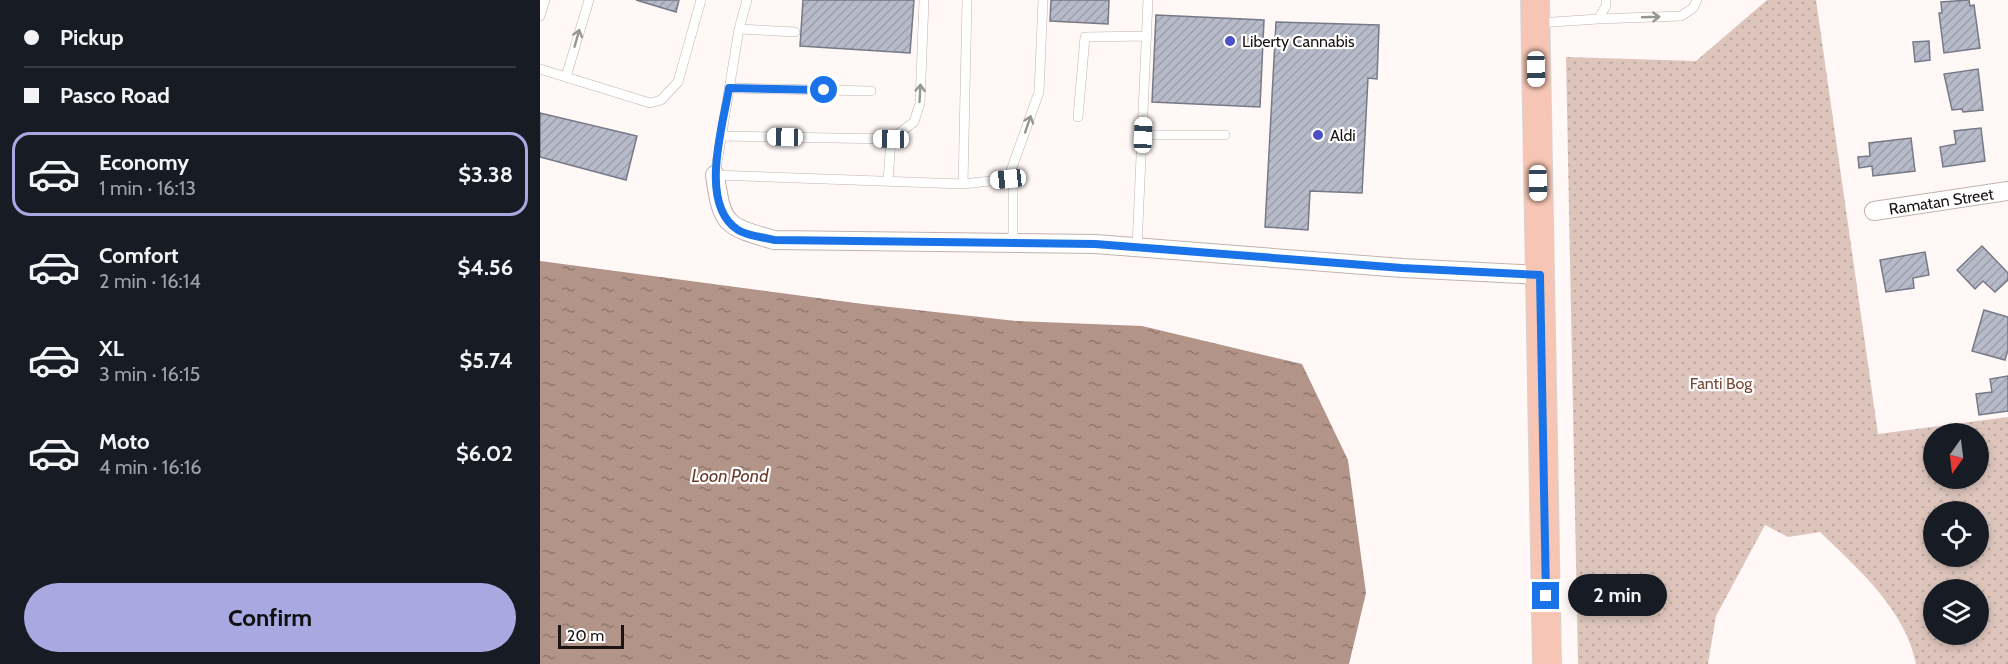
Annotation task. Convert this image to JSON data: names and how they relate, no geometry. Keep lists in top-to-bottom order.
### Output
{
  "streets": {
    "street": ["Ramatan Street"]
  },
  "water": ["Loon Pond"],
  "parks": ["Fanti Bog"],
  "places": ["Liberty Cannabis", "Aldi"],
  "scale_bar": "20 m",
  "north": "bottom",
  "page": {
    "banner": ["Pickup", "Pasco Road"],
    "list": [
      {
        "name": "Economy",
        "note": "1 min · 16:13",
        "value": "$3.38"
      },
      {
        "name": "Comfort",
        "note": "2 min · 16:14",
        "value": "$4.56"
      },
      {
        "name": "XL",
        "note": "3 min · 16:15",
        "value": "$5.74"
      },
      {
        "name": "Moto",
        "note": "4 min · 16:16",
        "value": "$6.02"
      }
    ],
    "buttons": "Confirm",
    "bubble": "2 min",
    "scale": "20 m"
  }
}
